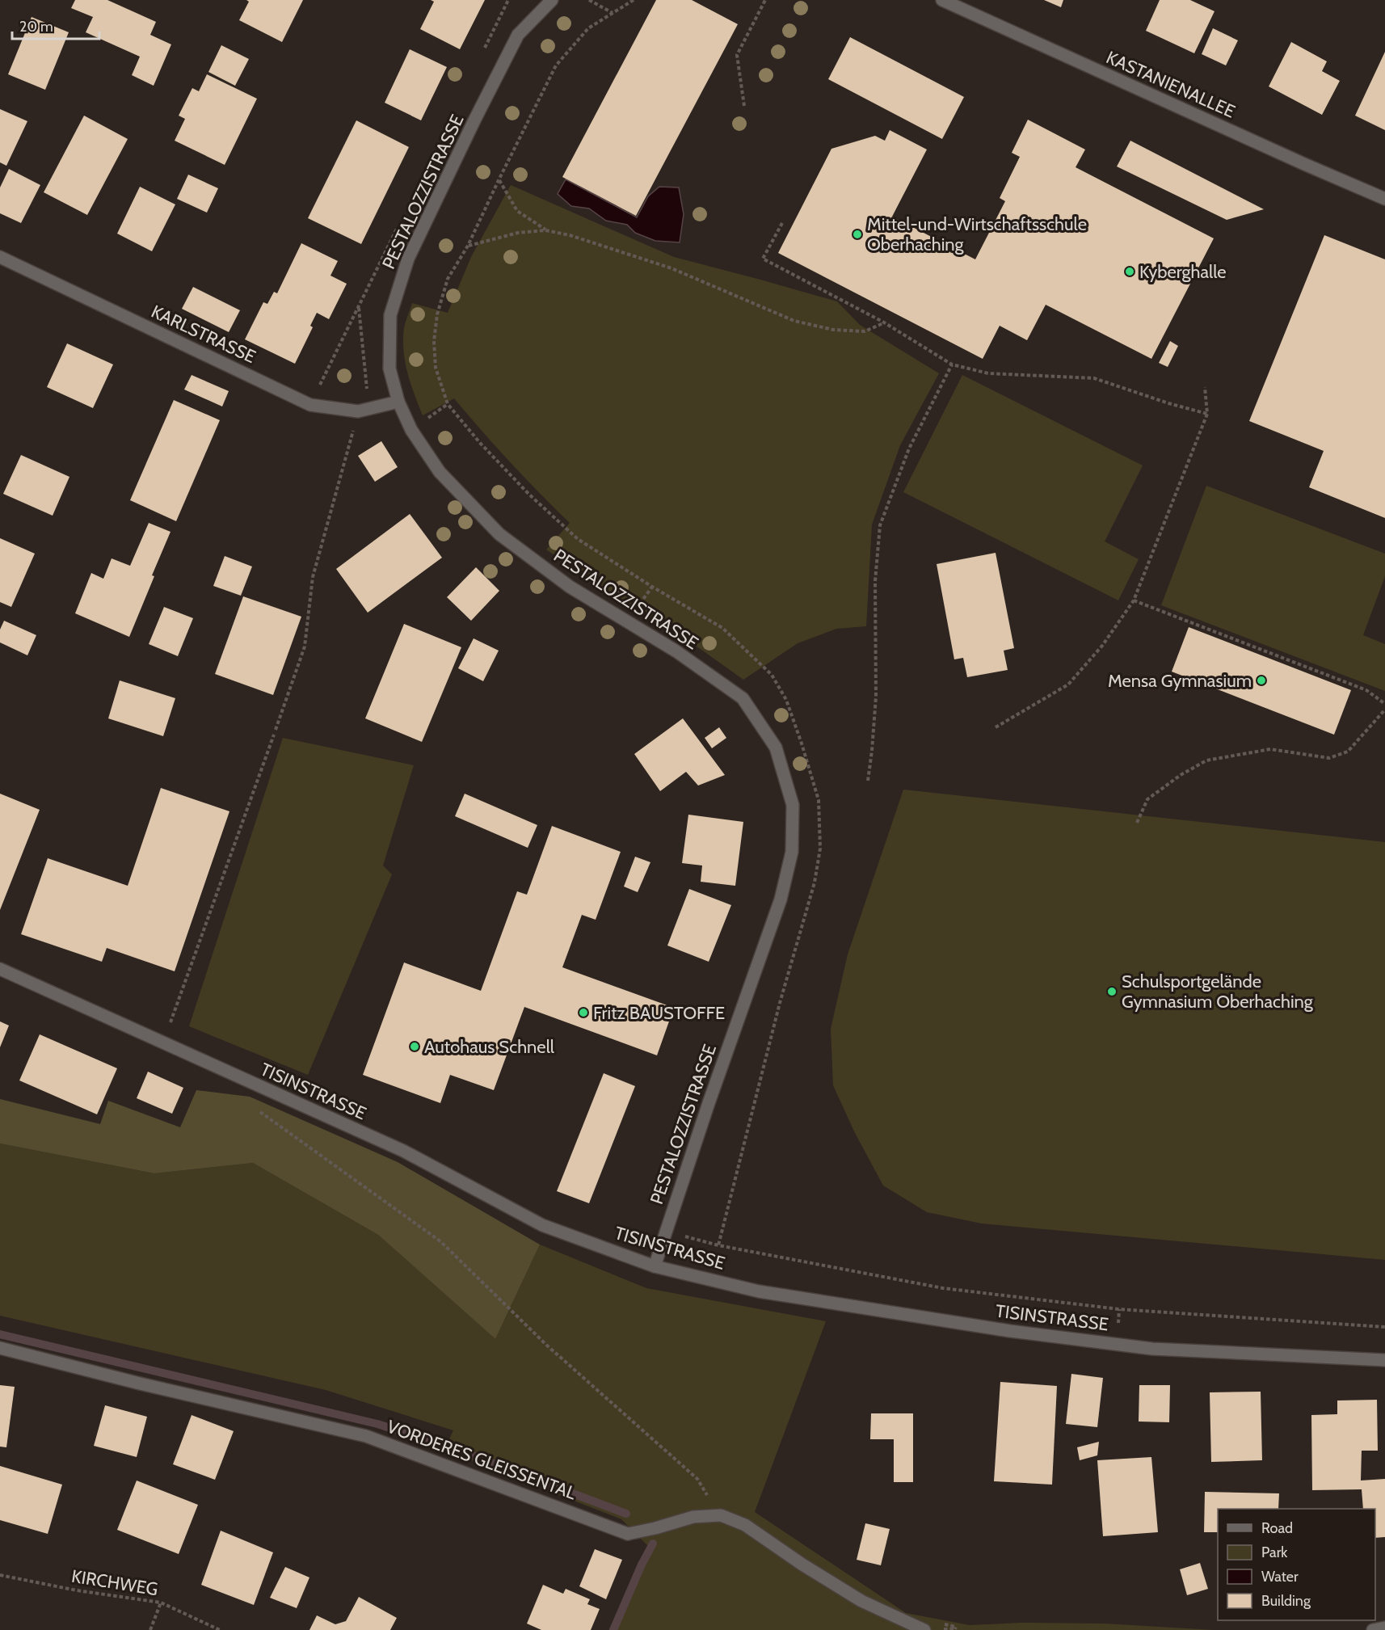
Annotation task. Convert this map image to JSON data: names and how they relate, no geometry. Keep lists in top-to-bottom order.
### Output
{
  "streets": {
    "street": [
      "KASTANIENALLEE",
      "PESTALOZZISTRASSE",
      "KARLSTRASSE",
      "TISINSTRASSE",
      "VORDERES GLEISSENTAL"
    ],
    "path": ["KIRCHWEG"]
  },
  "crossings": [
    ["PESTALOZZISTRASSE", "KARLSTRASSE"],
    ["PESTALOZZISTRASSE", "TISINSTRASSE"]
  ],
  "places": [
    "Mittel-und-Wirtschaftsschule Oberhaching",
    "Kyberghalle",
    "Mensa Gymnasium",
    "Schulsportgelände Gymnasium Oberhaching",
    "Fritz BAUSTOFFE",
    "Autohaus Schnell"
  ],
  "legend": [
    "Road",
    "Park",
    "Water",
    "Building"
  ],
  "scale_bar": "20 m"
}
